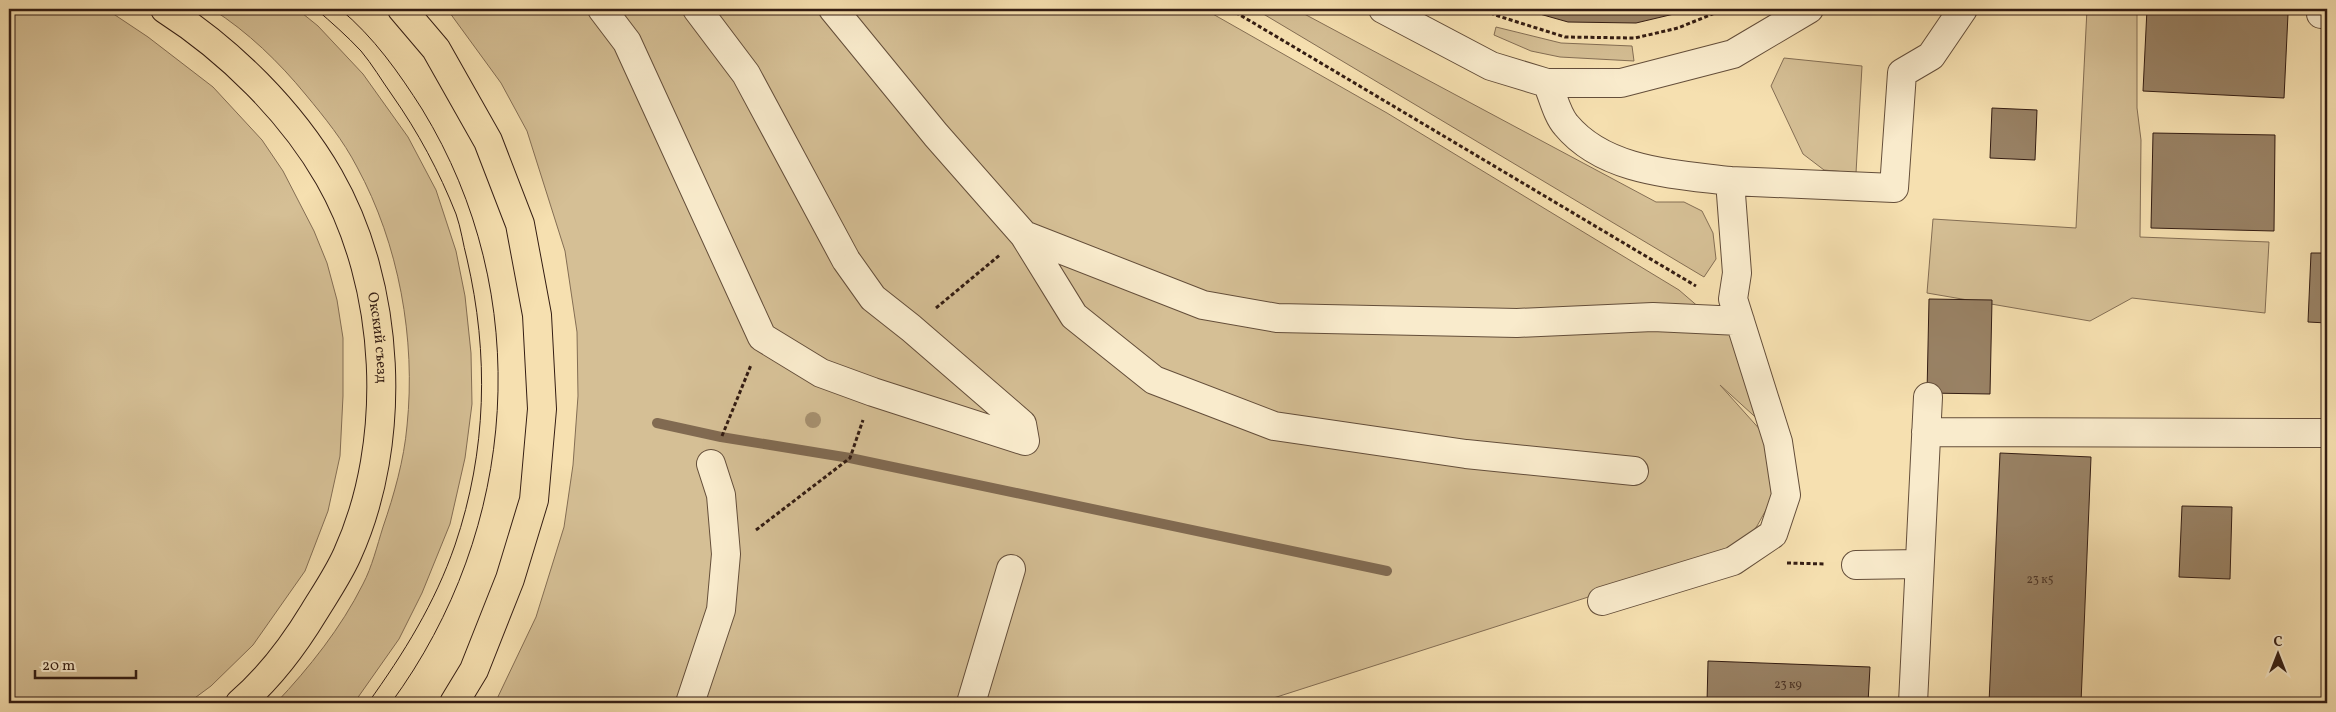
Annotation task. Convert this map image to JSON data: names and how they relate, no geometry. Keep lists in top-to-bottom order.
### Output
{
  "streets": {
    "main road": ["Окский съезд"]
  },
  "house_numbers": ["23 к5", "23 к9"],
  "scale_bar": "20 m",
  "north": "top"
}
